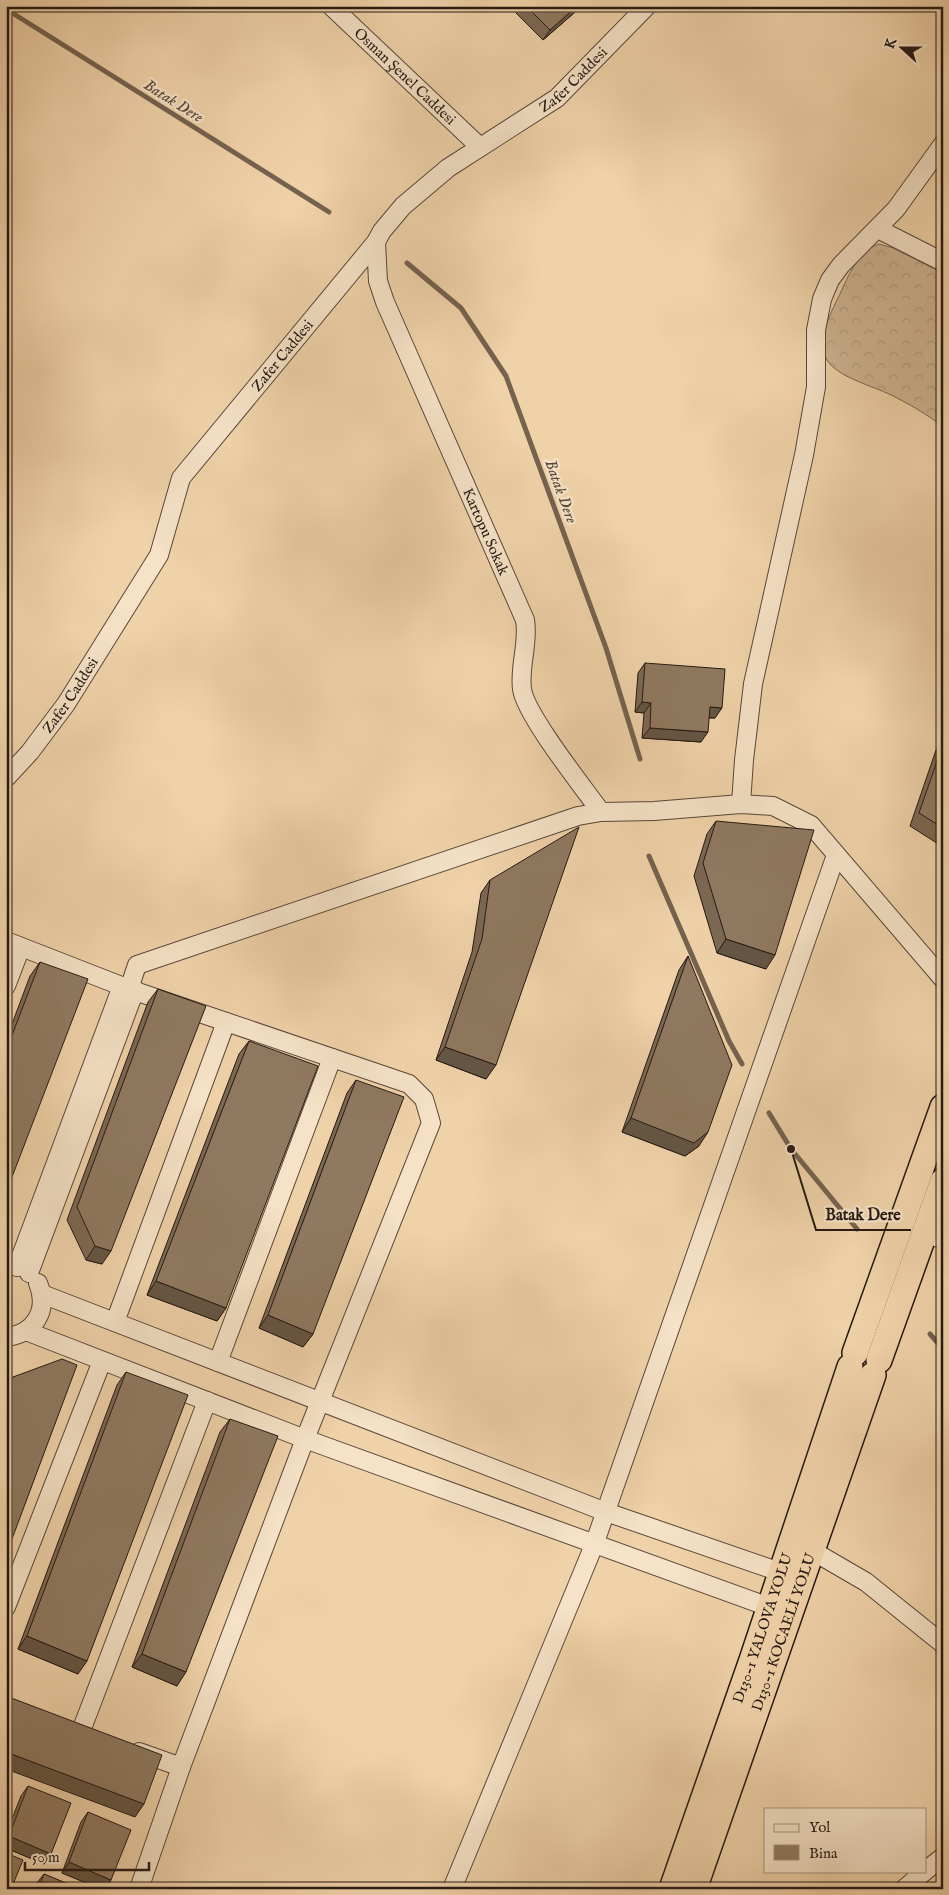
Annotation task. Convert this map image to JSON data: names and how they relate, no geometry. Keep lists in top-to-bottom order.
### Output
{
  "streets": {
    "highway": ["D130-1 YALOVA YOLU", "D130-1 KOCAELİ YOLU"],
    "street": ["Osman Şenel Caddesi", "Zafer Caddesi", "Kartopu Sokak"]
  },
  "crossings": [
    ["Osman Şenel Caddesi", "Zafer Caddesi"],
    ["Zafer Caddesi", "Kartopu Sokak"]
  ],
  "water": ["Batak Dere"],
  "places": ["Batak Dere"],
  "legend": ["Yol", "Bina"],
  "scale_bar": "50 m",
  "north": "left"
}
